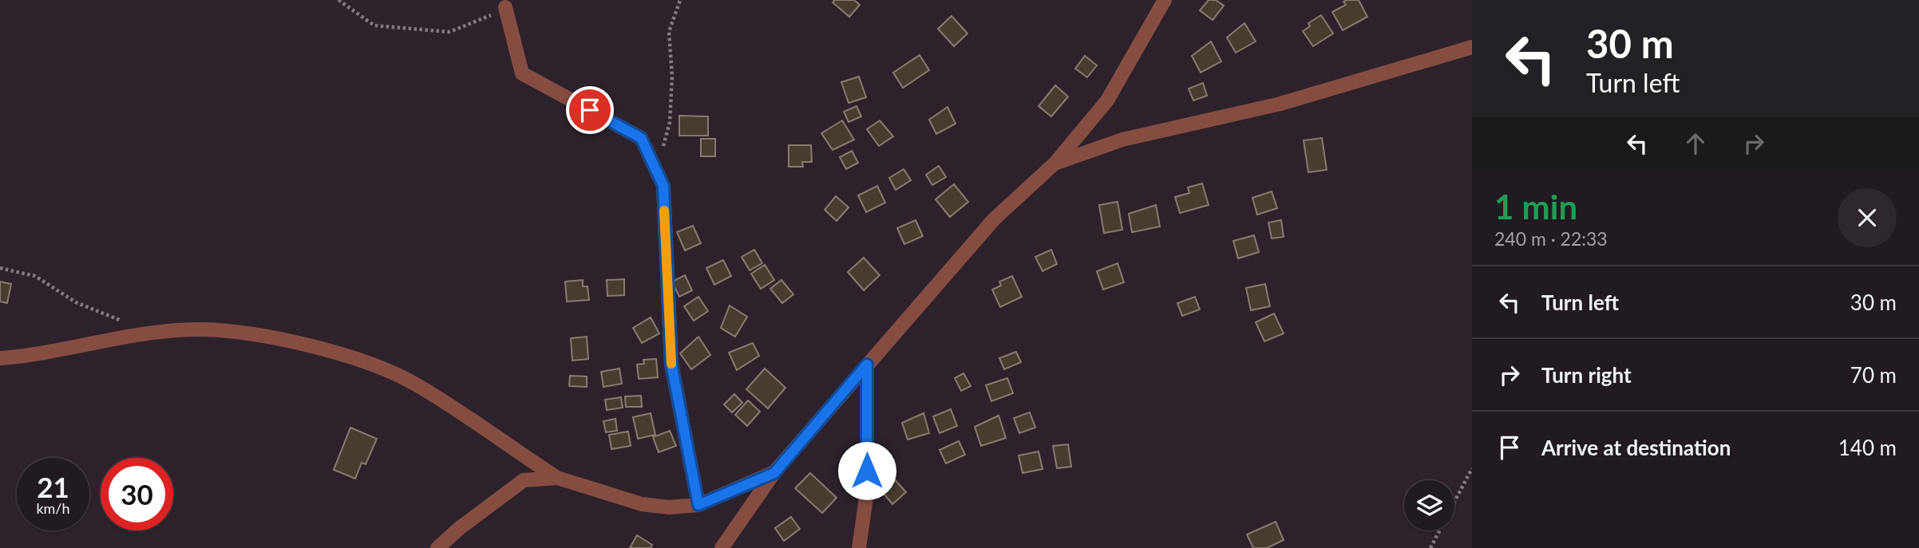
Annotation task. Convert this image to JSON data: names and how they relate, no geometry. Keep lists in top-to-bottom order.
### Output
{
  "page": {
    "turn": ["30 m", "Turn left"],
    "heading": ["1 min", "240 m · 22:33"],
    "list": [
      {
        "name": "Turn left",
        "value": "30 m"
      },
      {
        "name": "Turn right",
        "value": "70 m"
      },
      {
        "name": "Arrive at destination",
        "value": "140 m"
      }
    ],
    "speed": "21 km/h",
    "limit": "30"
  }
}
